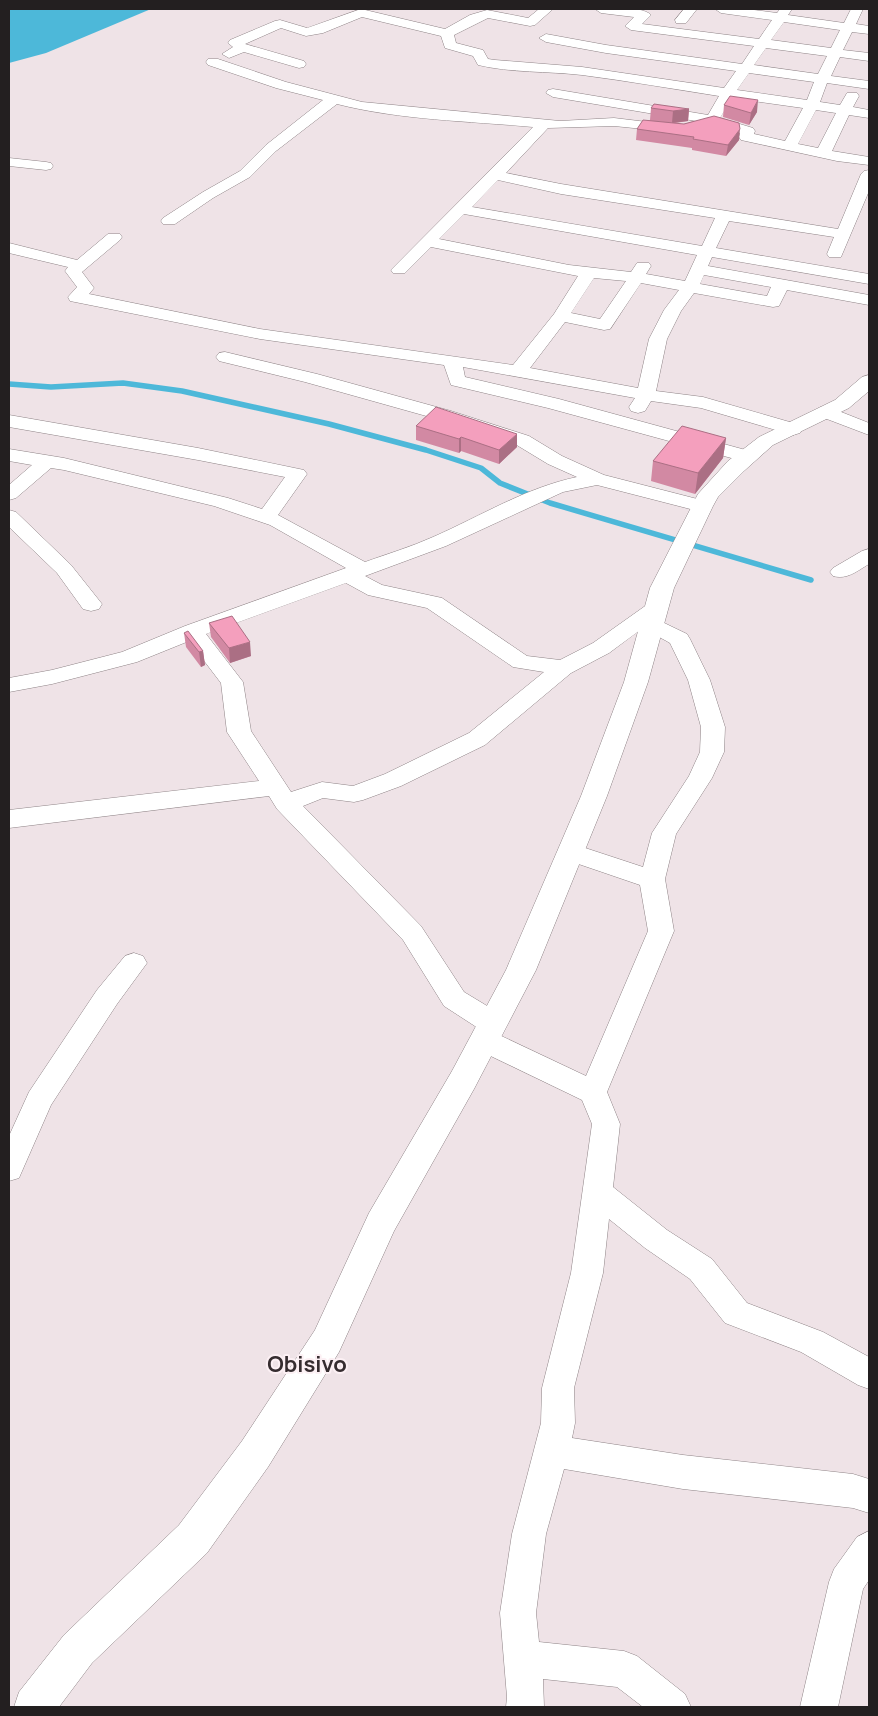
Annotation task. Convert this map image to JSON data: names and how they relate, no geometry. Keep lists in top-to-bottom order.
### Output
{
  "districts": ["Obisivo"]
}
